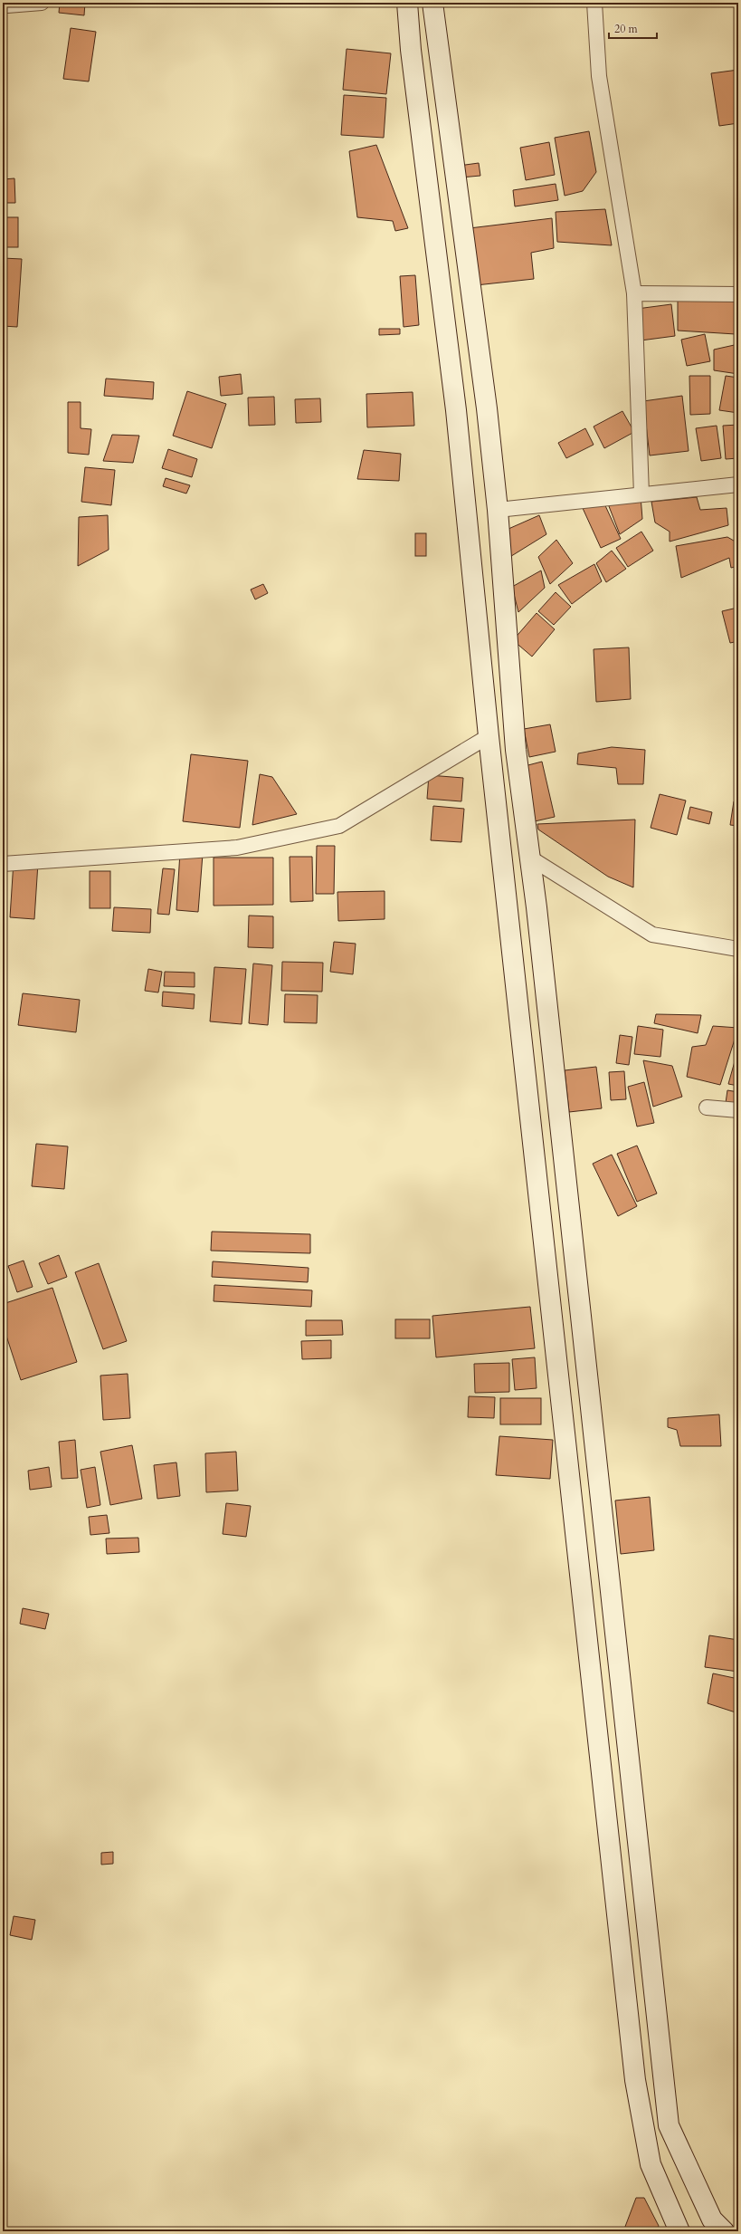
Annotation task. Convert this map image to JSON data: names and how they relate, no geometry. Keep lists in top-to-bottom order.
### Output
{
  "scale_bar": "20 m"
}
